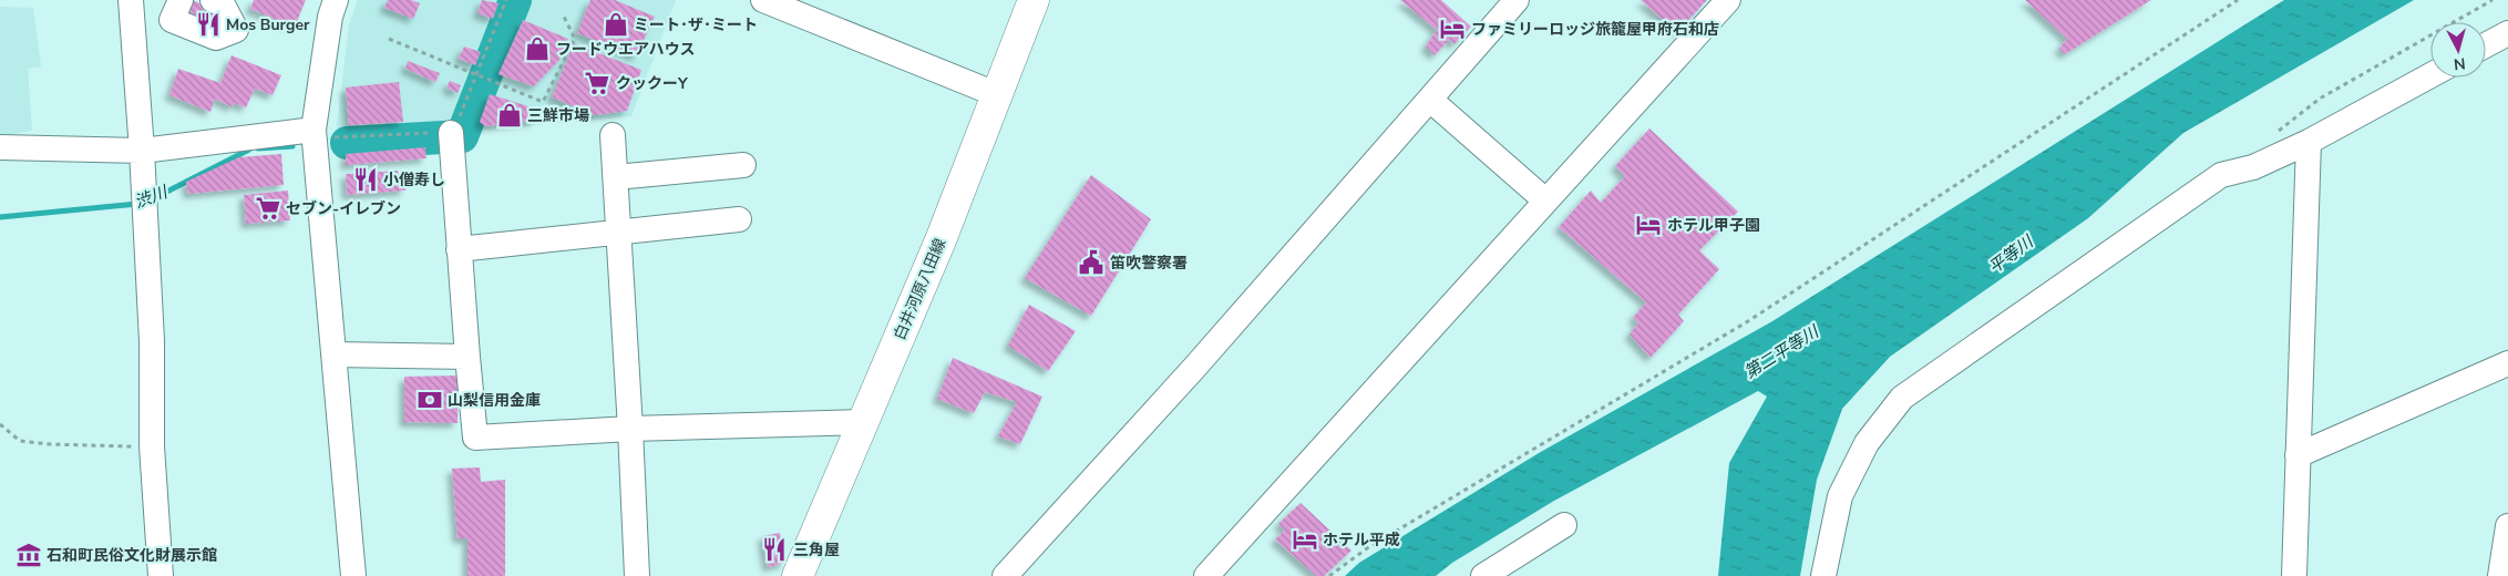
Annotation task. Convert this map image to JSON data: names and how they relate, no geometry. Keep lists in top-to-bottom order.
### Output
{
  "streets": {
    "main road": ["白井河原八田線"]
  },
  "water": ["渋川", "平等川", "第二平等川"],
  "places": {
    "restaurant": ["Mos Burger", "小僧寿し", "三角屋"],
    "shop": ["ミート･ザ･ミート", "フードウエアハウス", "三鮮市場"],
    "hotel": ["ファミリーロッジ旅籠屋甲府石和店", "ホテル甲子園", "ホテル平成"],
    "supermarket": ["クックーY", "セブン-イレブン"],
    "public building": ["笛吹警察署"],
    "bank": ["山梨信用金庫"],
    "museum": ["石和町民俗文化財展示館"]
  },
  "north": "bottom"
}
